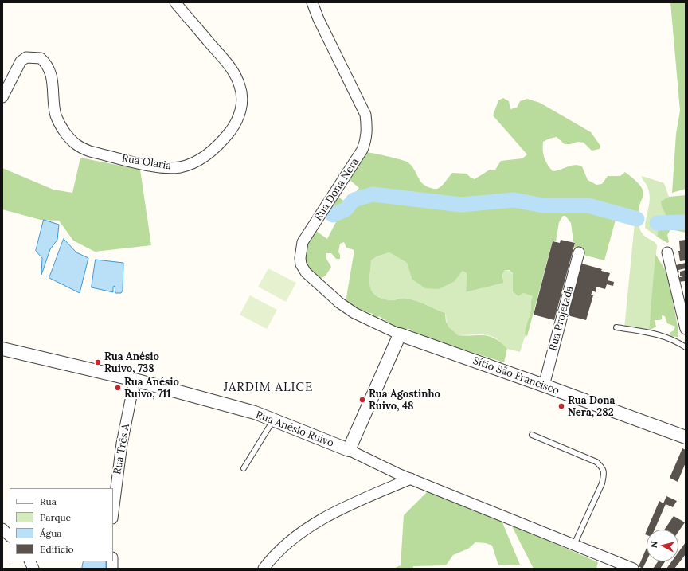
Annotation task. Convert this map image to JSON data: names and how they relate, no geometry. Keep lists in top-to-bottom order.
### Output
{
  "streets": {
    "street": [
      "Rua Olaria",
      "Rua Dona Nera",
      "Rua Projetada",
      "Sítio São Francisco",
      "Rua Anésio Ruivo",
      "Rua Três A"
    ]
  },
  "crossings": [
    ["Rua Dona Nera", "Sítio São Francisco"],
    ["Rua Projetada", "Sítio São Francisco"],
    ["Rua Anésio Ruivo", "Rua Três A"]
  ],
  "districts": ["JARDIM ALICE"],
  "places": [
    "Rua Anésio Ruivo, 738",
    "Rua Anésio Ruivo, 711",
    "Rua Agostinho Ruivo, 48",
    "Rua Dona Nera, 282"
  ],
  "legend": [
    "Rua",
    "Parque",
    "Água",
    "Edifício"
  ],
  "north": "left"
}
